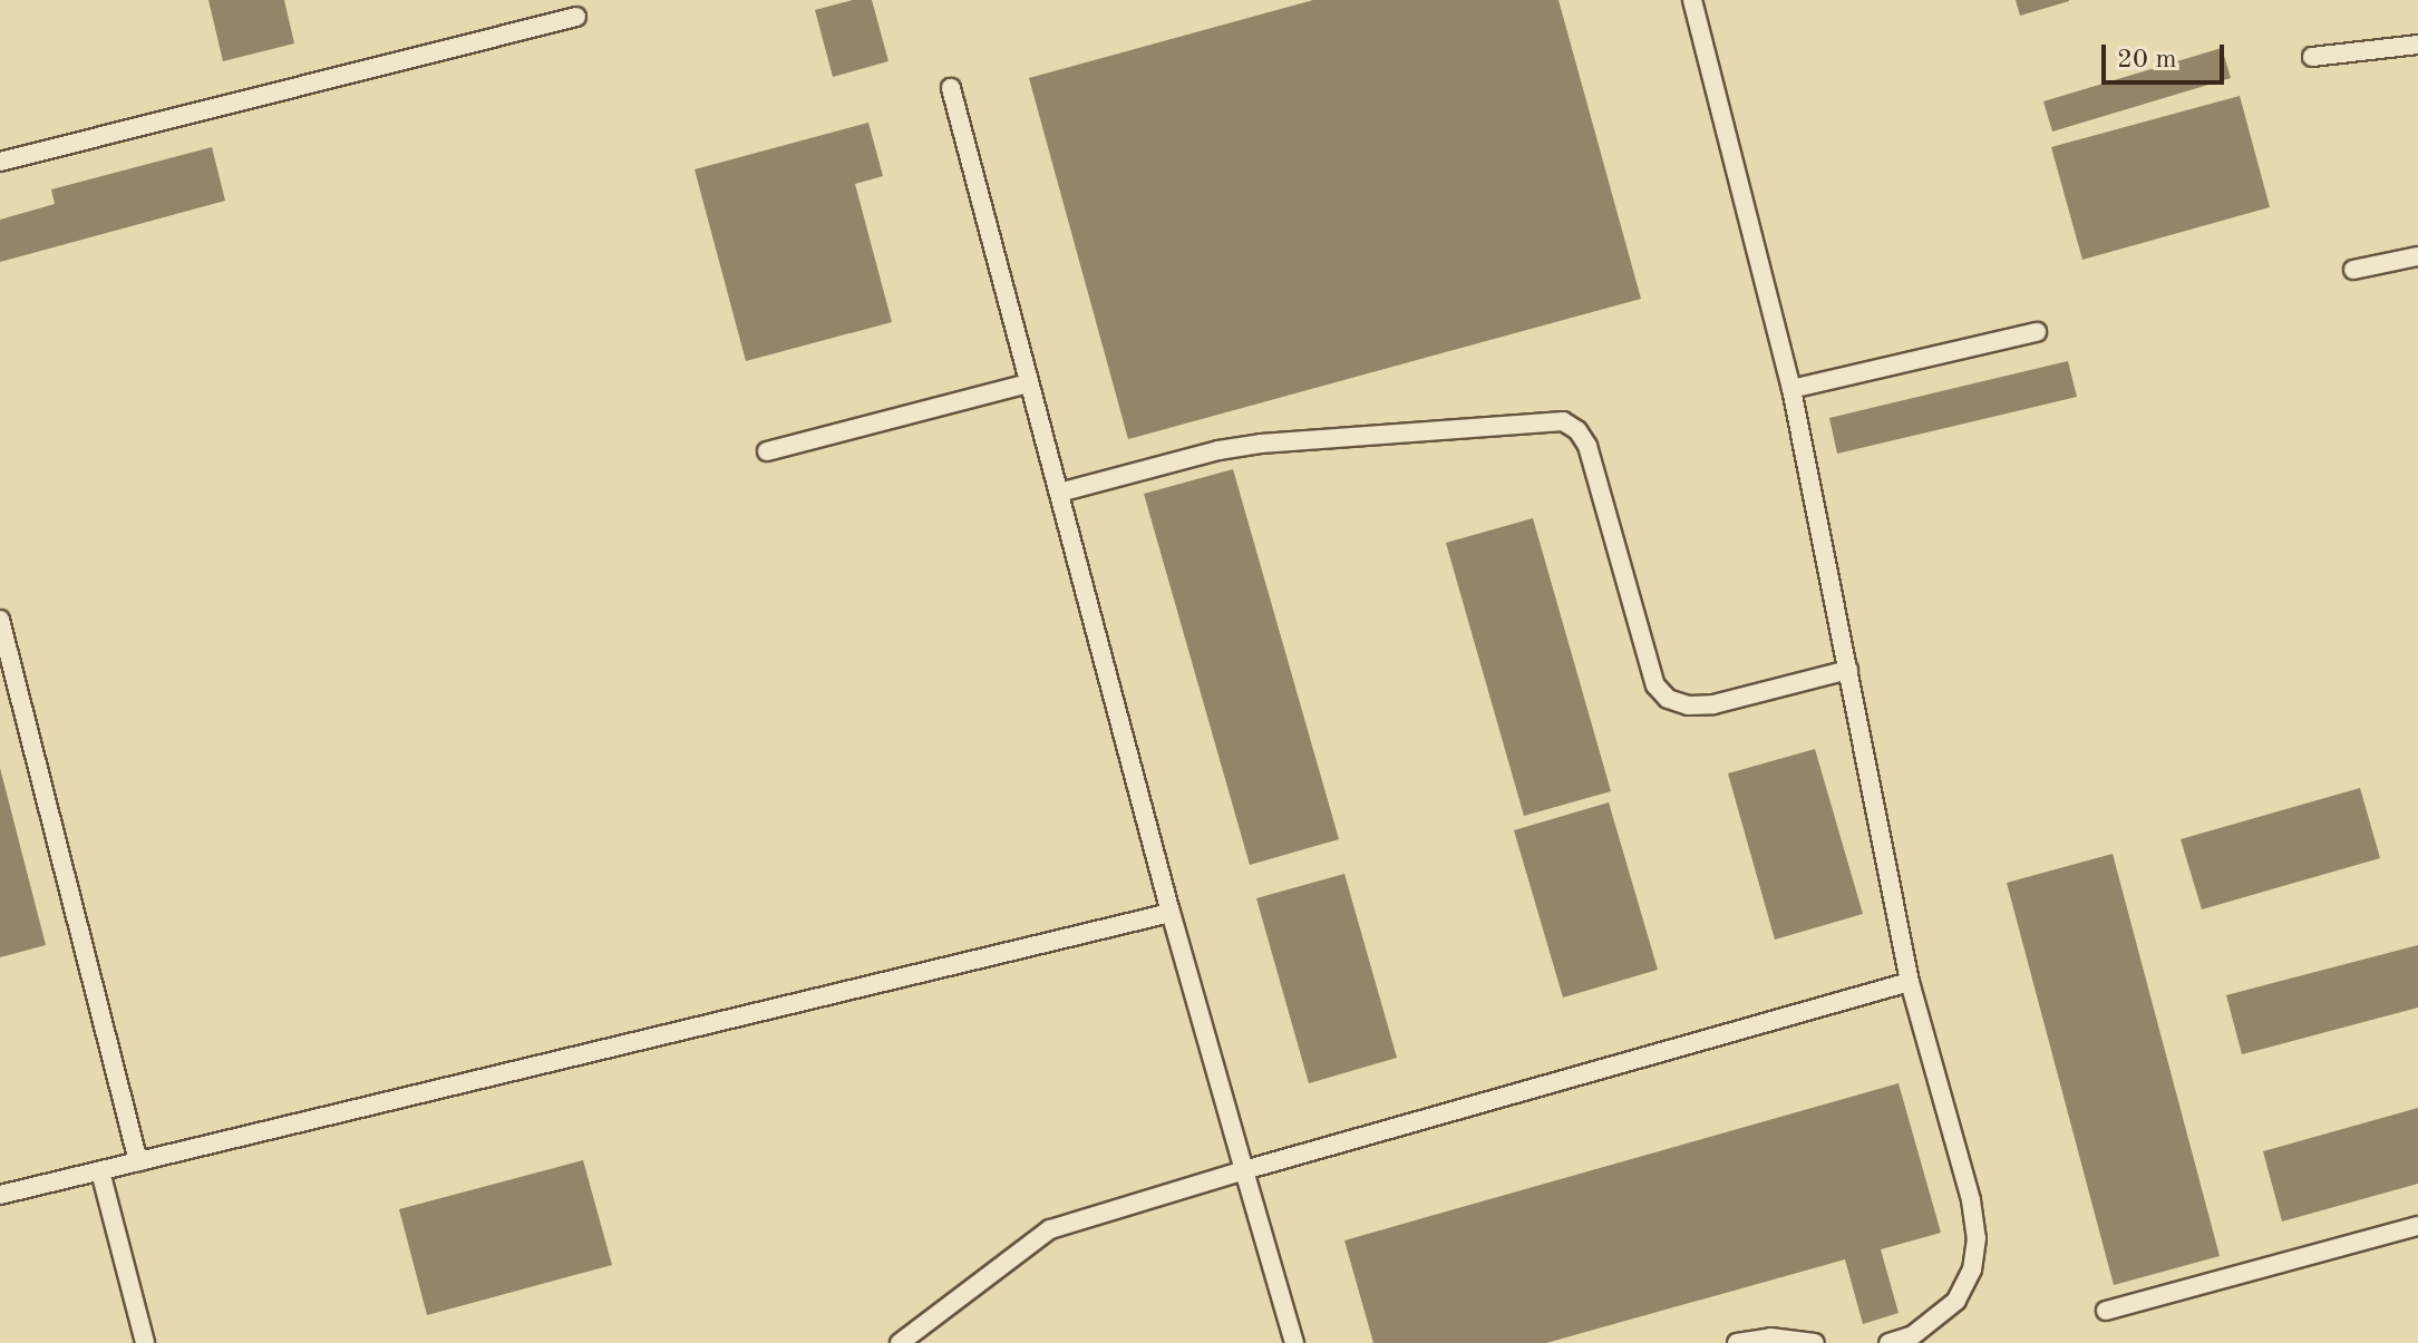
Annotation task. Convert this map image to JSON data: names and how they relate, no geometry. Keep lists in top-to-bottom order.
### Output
{
  "scale_bar": "20 m"
}
